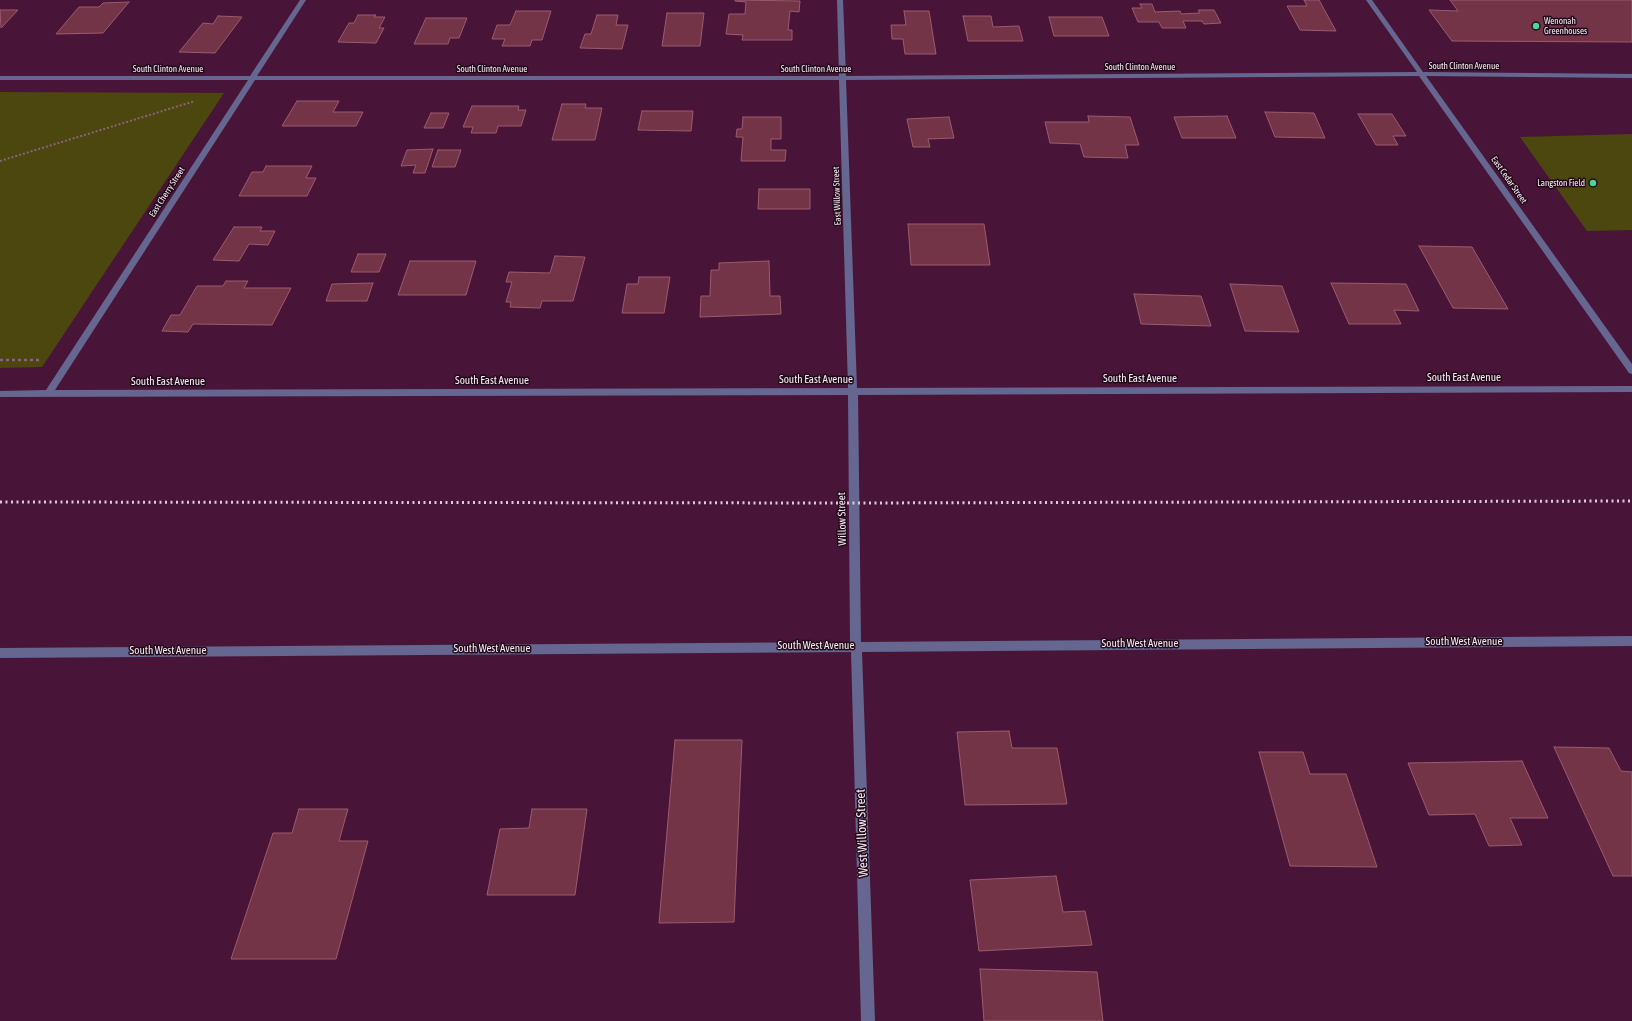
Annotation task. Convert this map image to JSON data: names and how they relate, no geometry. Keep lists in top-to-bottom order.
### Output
{
  "streets": {
    "street": [
      "South Clinton Avenue",
      "East Cedar Street",
      "East Cherry Street",
      "East Willow Street",
      "South East Avenue",
      "Willow Street",
      "South West Avenue",
      "West Willow Street"
    ]
  },
  "crossings": [
    ["South Clinton Avenue", "East Cedar Street"],
    ["South Clinton Avenue", "East Cherry Street"],
    ["South Clinton Avenue", "East Willow Street"],
    ["East Cherry Street", "South East Avenue"],
    ["East Willow Street", "South East Avenue"],
    ["East Willow Street", "Willow Street"],
    ["South East Avenue", "Willow Street"],
    ["Willow Street", "South West Avenue"],
    ["Willow Street", "West Willow Street"],
    ["South West Avenue", "West Willow Street"]
  ],
  "places": ["Wenonah Greenhouses", "Langston Field"]
}
